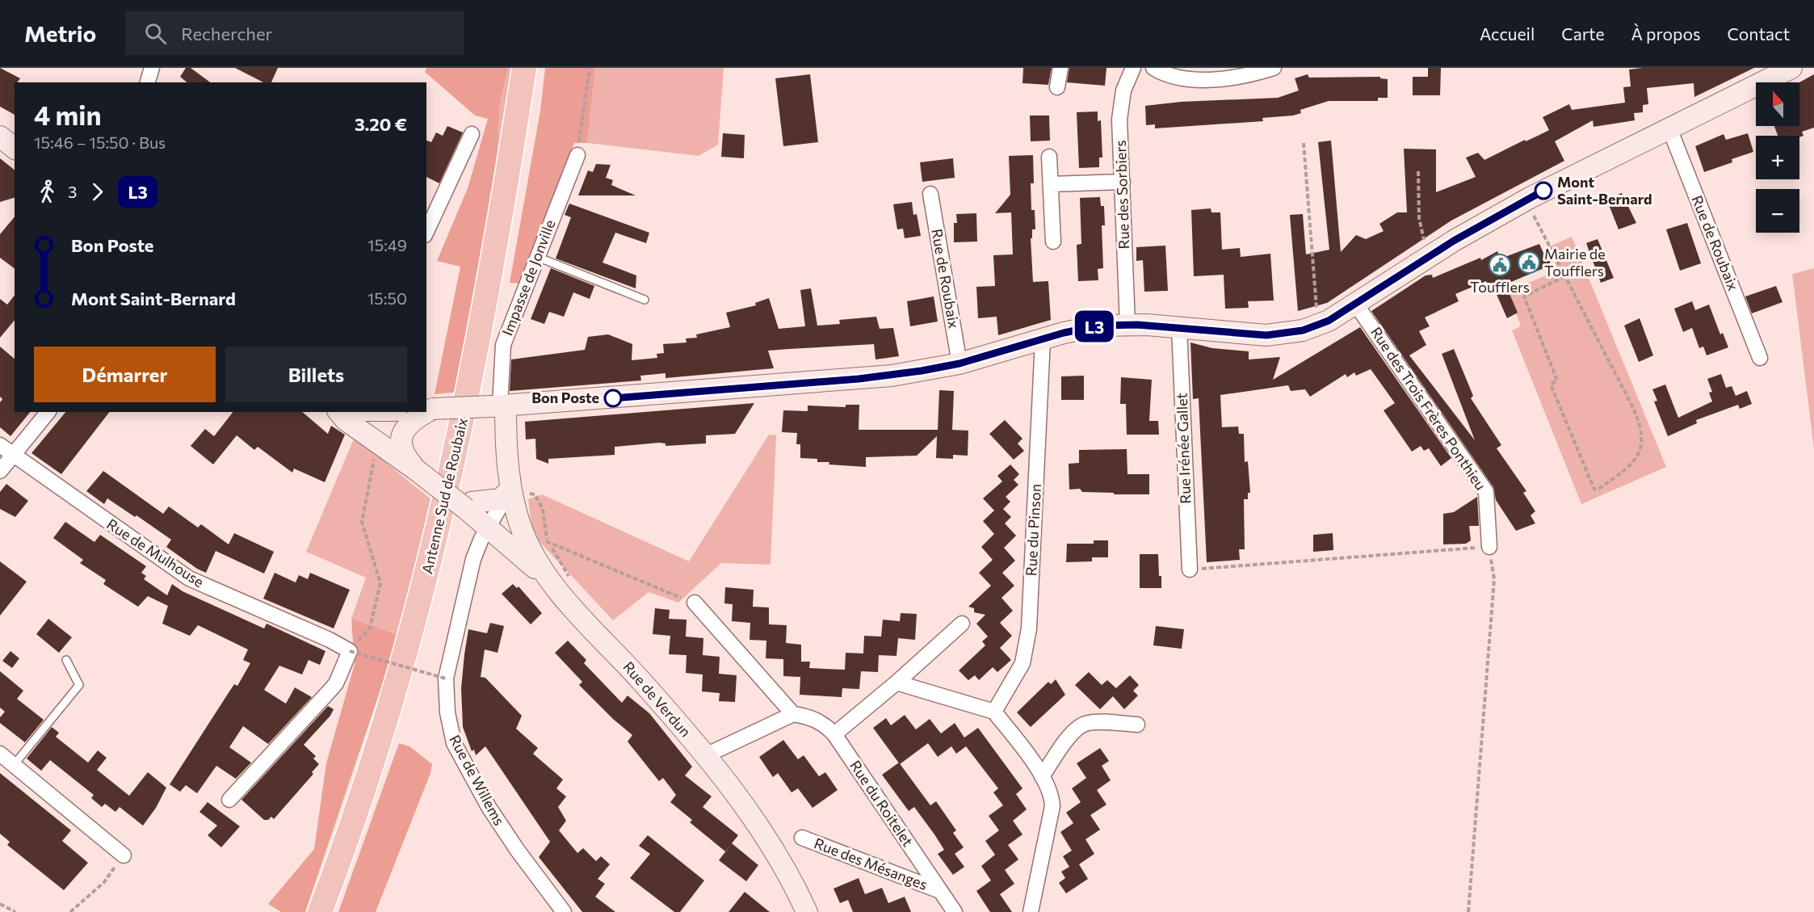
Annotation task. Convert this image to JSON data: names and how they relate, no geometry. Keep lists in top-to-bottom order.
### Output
{
  "streets": {
    "highway": ["Antenne Sud de Roubaix"],
    "main road": ["Rue de Verdun"],
    "street": [
      "Rue des Sorbiers",
      "Rue de Roubaix",
      "Impasse de Jonville",
      "Rue des Trois Frères Ponthieu",
      "Rue Irénée Gallet",
      "Rue du Pinson",
      "Rue de Mulhouse",
      "Rue de Willems",
      "Rue du Roitelet",
      "Rue des Mésanges"
    ]
  },
  "crossings": [
    ["Rue de Verdun", "Rue de Willems"],
    ["Rue du Roitelet", "Rue des Mésanges"]
  ],
  "places": {
    "other": ["Mont Saint-Bernard", "Bon Poste"],
    "public building": ["Mairie de Toufflers", "Toufflers"]
  },
  "lines": ["bus line L3"],
  "north": "top",
  "page": {
    "header": "Metrio",
    "search": "Rechercher",
    "nav": [
      "Accueil",
      "Carte",
      "À propos",
      "Contact"
    ],
    "on_map": "L3",
    "map_buttons": ["+", "−"],
    "heading": ["4 min", "15:46 – 15:50 · Bus", "3.20 €"],
    "legs": ["3", "L3"],
    "list": [
      {
        "name": "Bon Poste",
        "value": "15:49"
      },
      {
        "name": "Mont Saint-Bernard",
        "value": "15:50"
      }
    ],
    "buttons": ["Démarrer", "Billets"]
  }
}
